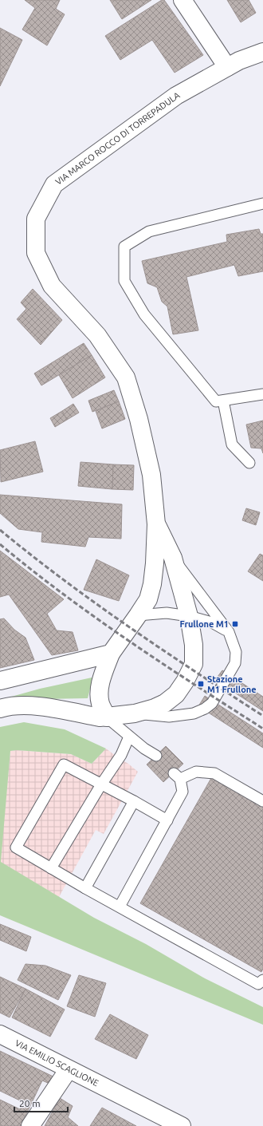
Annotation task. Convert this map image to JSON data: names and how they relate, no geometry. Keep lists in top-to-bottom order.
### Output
{
  "streets": {
    "main road": ["VIA MARCO ROCCO DI TORREPADULA", "VIA EMILIO SCAGLIONE"]
  },
  "places": {
    "transit": ["Frullone M1", "Stazione M1 Frullone"]
  },
  "scale_bar": "20 m"
}
